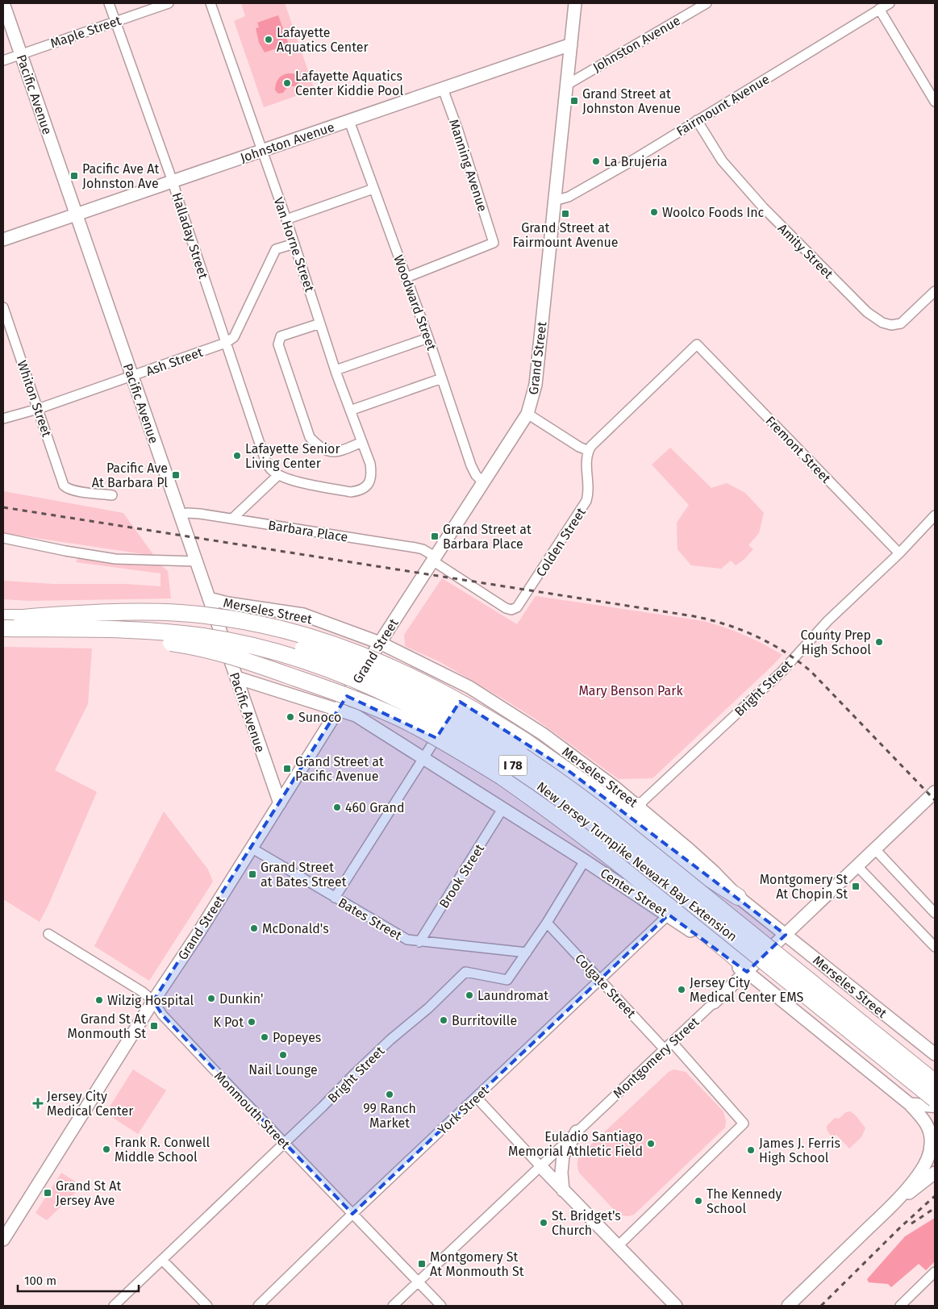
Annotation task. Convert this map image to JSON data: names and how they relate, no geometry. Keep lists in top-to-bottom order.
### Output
{
  "streets": {
    "highway": ["I 78", "New Jersey Turnpike Newark Bay Extension"],
    "main road": [
      "Johnston Avenue",
      "Pacific Avenue",
      "Grand Street",
      "Merseles Street",
      "Center Street",
      "Montgomery Street"
    ],
    "street": [
      "Maple Street",
      "Fairmount Avenue",
      "Manning Avenue",
      "Halladay Street",
      "Van Horne Street",
      "Amity Street",
      "Woodward Street",
      "Ash Street",
      "Whiton Street",
      "Fremont Street",
      "Barbara Place",
      "Colden Street",
      "Bright Street",
      "Brook Street",
      "Bates Street",
      "Colgate Street",
      "Monmouth Street",
      "York Street"
    ]
  },
  "crossings": [
    ["Maple Street", "Pacific Avenue"],
    ["Maple Street", "Halladay Street"],
    ["Johnston Avenue", "Pacific Avenue"],
    ["Johnston Avenue", "Manning Avenue"],
    ["Johnston Avenue", "Halladay Street"],
    ["Johnston Avenue", "Van Horne Street"],
    ["Johnston Avenue", "Woodward Street"],
    ["Johnston Avenue", "Grand Street"],
    ["Pacific Avenue", "Grand Street"],
    ["Pacific Avenue", "Ash Street"],
    ["Pacific Avenue", "Barbara Place"],
    ["Pacific Avenue", "Merseles Street"],
    ["Pacific Avenue", "Center Street"],
    ["Fairmount Avenue", "Amity Street"],
    ["Fairmount Avenue", "Grand Street"],
    ["Manning Avenue", "Woodward Street"],
    ["Halladay Street", "Van Horne Street"],
    ["Halladay Street", "Ash Street"],
    ["Woodward Street", "Grand Street"],
    ["Grand Street", "Barbara Place"],
    ["Grand Street", "Colden Street"],
    ["Grand Street", "Merseles Street"],
    ["Grand Street", "Center Street"],
    ["Grand Street", "Bates Street"],
    ["Grand Street", "Monmouth Street"],
    ["Ash Street", "Whiton Street"],
    ["Fremont Street", "Colden Street"],
    ["Fremont Street", "Bright Street"],
    ["Barbara Place", "Colden Street"],
    ["Merseles Street", "Bright Street"],
    ["Merseles Street", "Montgomery Street"],
    ["Bright Street", "Center Street"],
    ["Bright Street", "Bates Street"],
    ["Bright Street", "Colgate Street"],
    ["Bright Street", "Monmouth Street"],
    ["Brook Street", "Center Street"],
    ["Brook Street", "Bates Street"],
    ["Center Street", "Montgomery Street"],
    ["Center Street", "York Street"],
    ["Colgate Street", "Montgomery Street"],
    ["Colgate Street", "York Street"],
    ["Montgomery Street", "Monmouth Street"],
    ["Monmouth Street", "York Street"]
  ],
  "parks": ["Mary Benson Park"],
  "places": {
    "other": [
      "Lafayette Aquatics Center",
      "Lafayette Aquatics Center Kiddie Pool",
      "La Brujeria",
      "Woolco Foods Inc",
      "Lafayette Senior Living Center",
      "County Prep High School",
      "Sunoco",
      "460 Grand",
      "McDonald's",
      "Jersey City Medical Center EMS",
      "Laundromat",
      "Dunkin'",
      "Wilzig Hospital",
      "Burritoville",
      "K Pot",
      "Popeyes",
      "Nail Lounge",
      "99 Ranch Market",
      "Euladio Santiago Memorial Athletic Field",
      "Frank R. Conwell Middle School",
      "James J. Ferris High School",
      "The Kennedy School",
      "St. Bridget's Church"
    ],
    "transit": [
      "Grand Street at Johnston Avenue",
      "Pacific Ave At Johnston Ave",
      "Grand Street at Fairmount Avenue",
      "Pacific Ave At Barbara Pl",
      "Grand Street at Barbara Place",
      "Grand Street at Pacific Avenue",
      "Grand Street at Bates Street",
      "Montgomery St At Chopin St",
      "Grand St At Monmouth St",
      "Grand St At Jersey Ave",
      "Montgomery St At Monmouth St"
    ],
    "health": ["Jersey City Medical Center"]
  },
  "scale_bar": "100 m"
}
